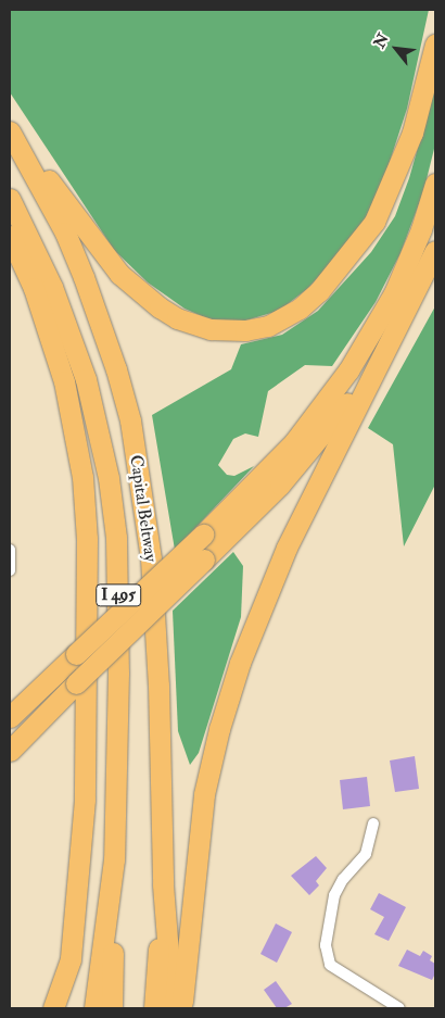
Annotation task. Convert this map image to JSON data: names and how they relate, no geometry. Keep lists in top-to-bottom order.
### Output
{
  "streets": {
    "highway": ["Capital Beltway", "I 495"]
  },
  "north": "top left"
}
